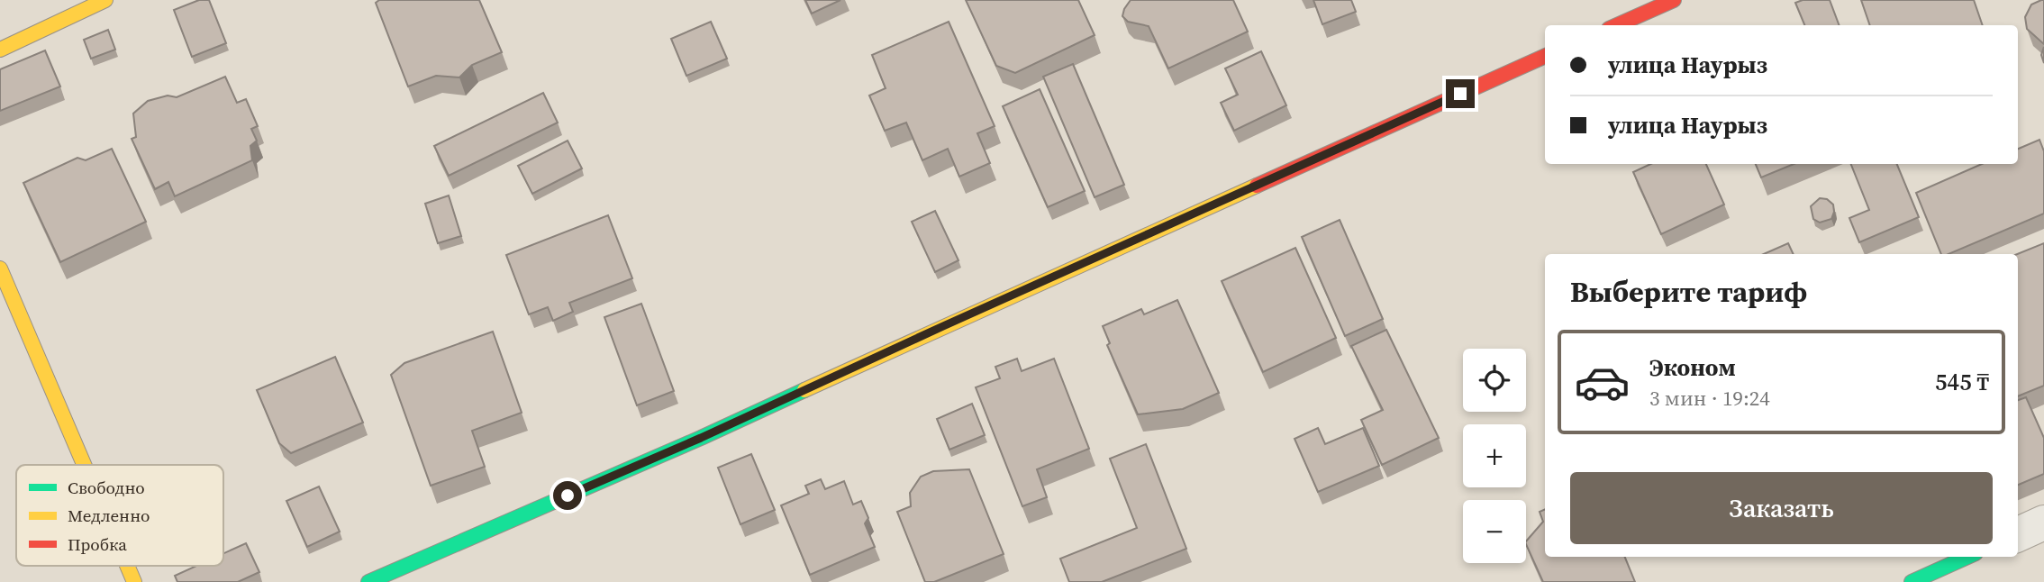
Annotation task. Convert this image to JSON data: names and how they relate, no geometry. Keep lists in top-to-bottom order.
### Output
{
  "legend": ["Свободно", "Медленно", "Пробка"],
  "page": {
    "banner": ["улица Наурыз", "улица Наурыз"],
    "heading": "Выберите тариф",
    "list": [
      {
        "name": "Эконом",
        "note": "3 мин · 19:24",
        "value": "545 ₸"
      }
    ],
    "map_buttons": ["+", "−"],
    "buttons": "Заказать"
  }
}
